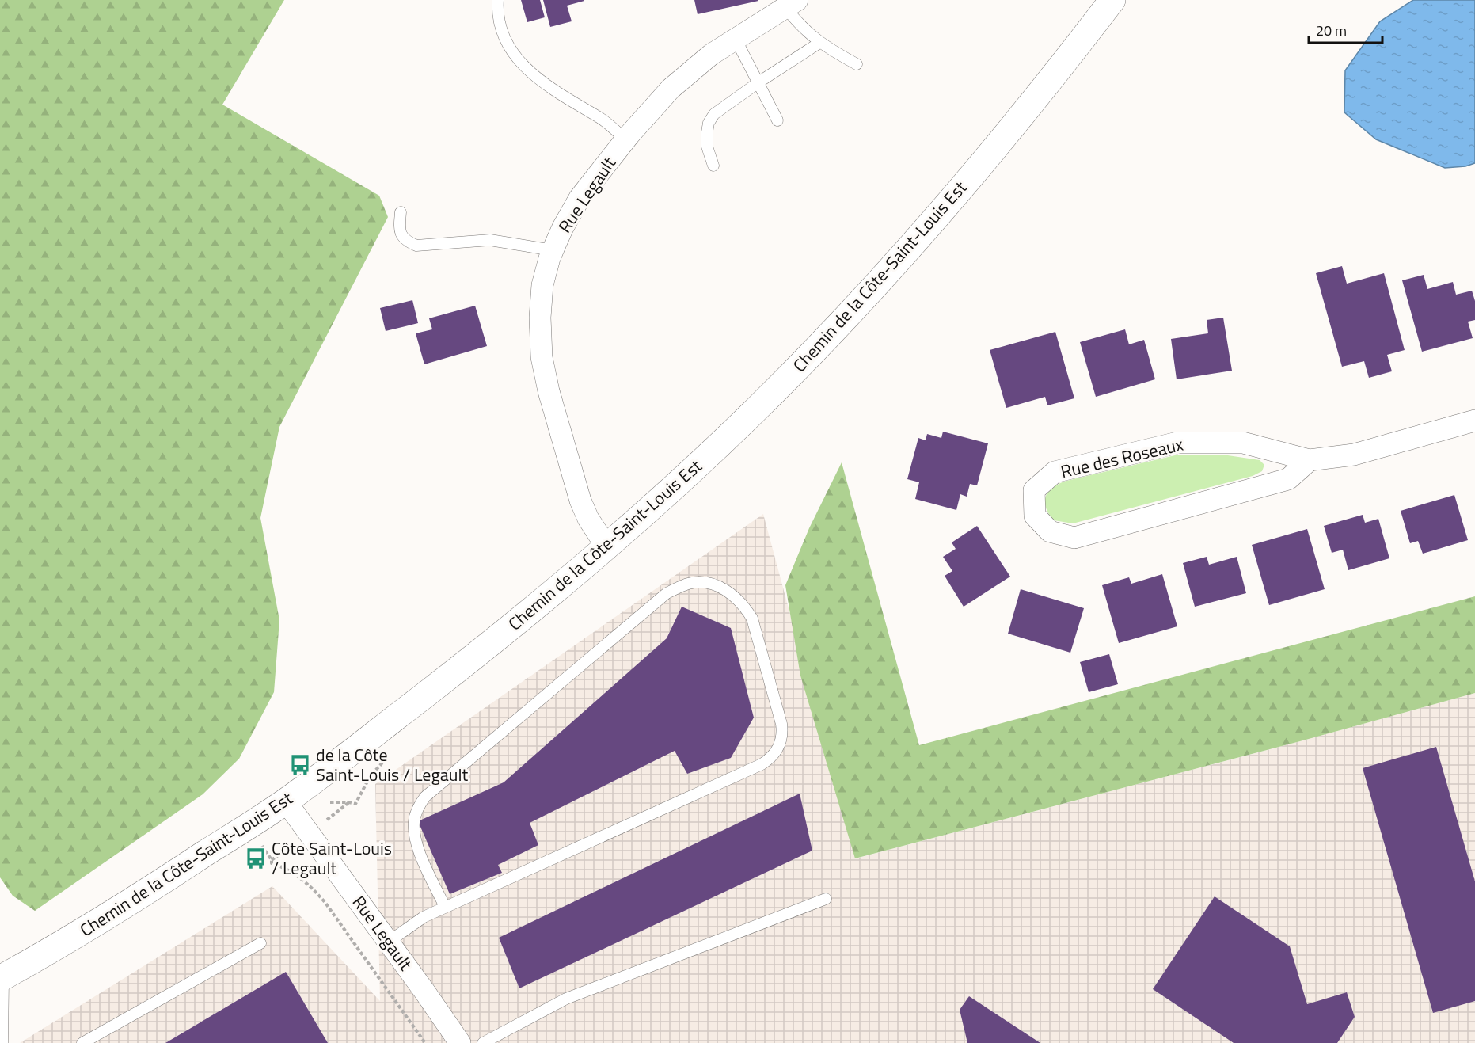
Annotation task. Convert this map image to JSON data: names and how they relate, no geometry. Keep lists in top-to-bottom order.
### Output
{
  "streets": {
    "street": ["Rue Legault", "Chemin de la Côte-Saint-Louis Est", "Rue des Roseaux"]
  },
  "crossings": [
    ["Rue Legault", "Chemin de la Côte-Saint-Louis Est"]
  ],
  "places": {
    "bus stop": ["de la Côte Saint-Louis / Legault", "Côte Saint-Louis / Legault"]
  },
  "scale_bar": "20 m"
}
